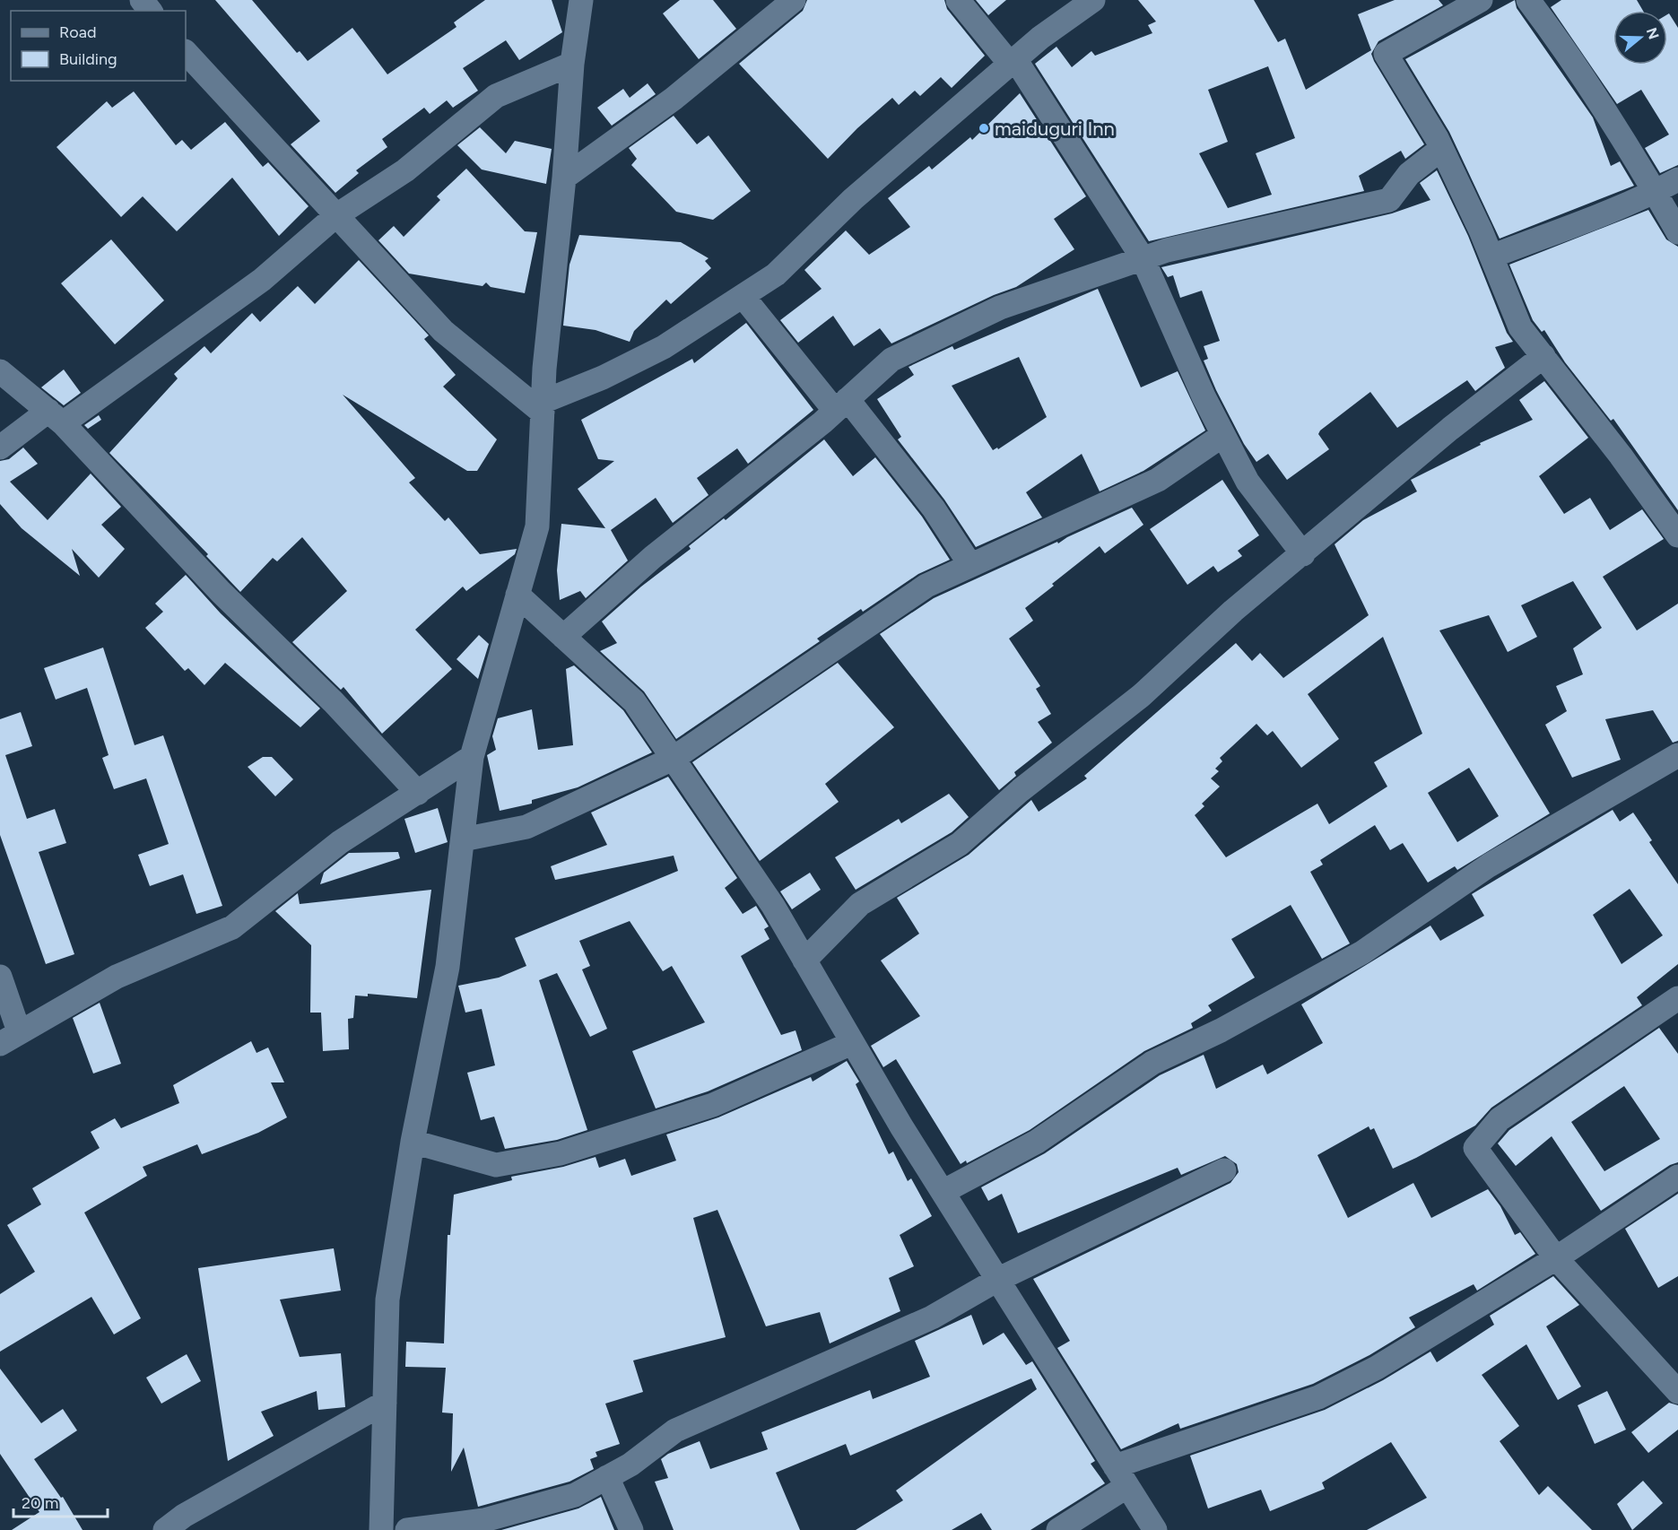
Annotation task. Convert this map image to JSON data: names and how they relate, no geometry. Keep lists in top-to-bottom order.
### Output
{
  "places": ["maiduguri Inn"],
  "legend": ["Road", "Building"],
  "scale_bar": "20 m",
  "north": "right"
}
